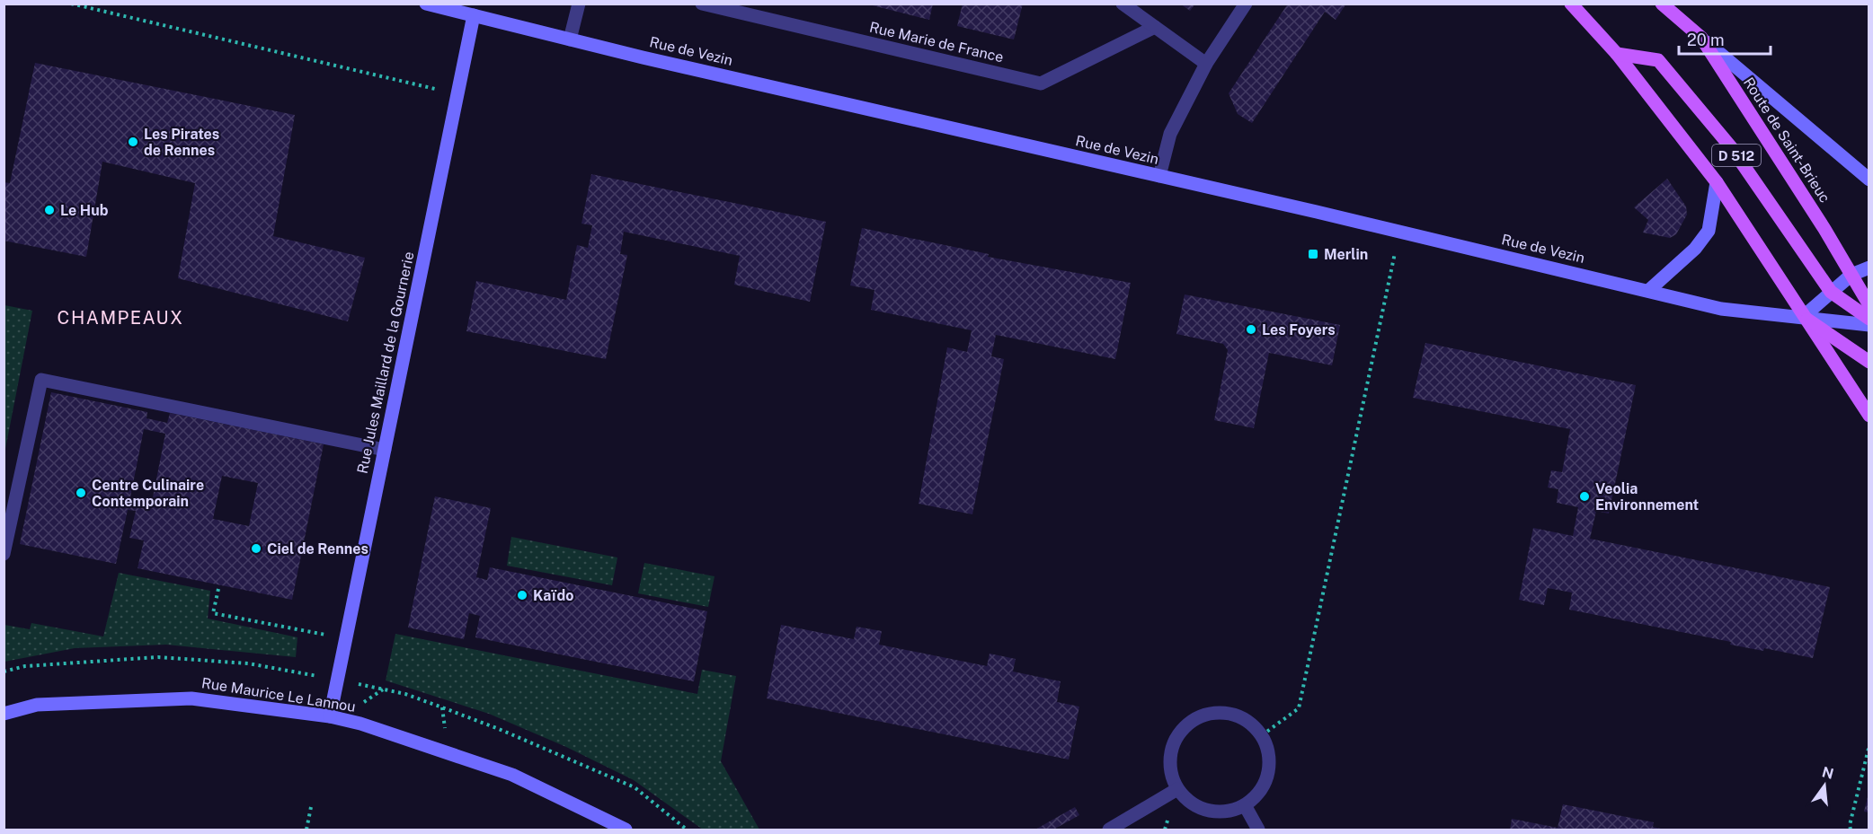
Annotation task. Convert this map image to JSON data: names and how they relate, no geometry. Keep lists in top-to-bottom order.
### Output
{
  "streets": {
    "main road": [
      "Rue de Vezin",
      "Route de Saint-Brieuc",
      "D 512",
      "Rue Jules Maillard de la Gournerie",
      "Rue Maurice Le Lannou"
    ],
    "street": ["Rue Marie de France"]
  },
  "crossings": [
    ["Rue de Vezin", "D 512"],
    ["Rue de Vezin", "Rue Jules Maillard de la Gournerie"],
    ["Rue Jules Maillard de la Gournerie", "Rue Maurice Le Lannou"]
  ],
  "districts": ["CHAMPEAUX"],
  "places": {
    "other": [
      "Les Pirates de Rennes",
      "Le Hub",
      "Les Foyers",
      "Centre Culinaire Contemporain",
      "Veolia Environnement",
      "Ciel de Rennes",
      "Kaïdo"
    ],
    "transit": ["Merlin"]
  },
  "scale_bar": "20 m",
  "north": "top"
}
